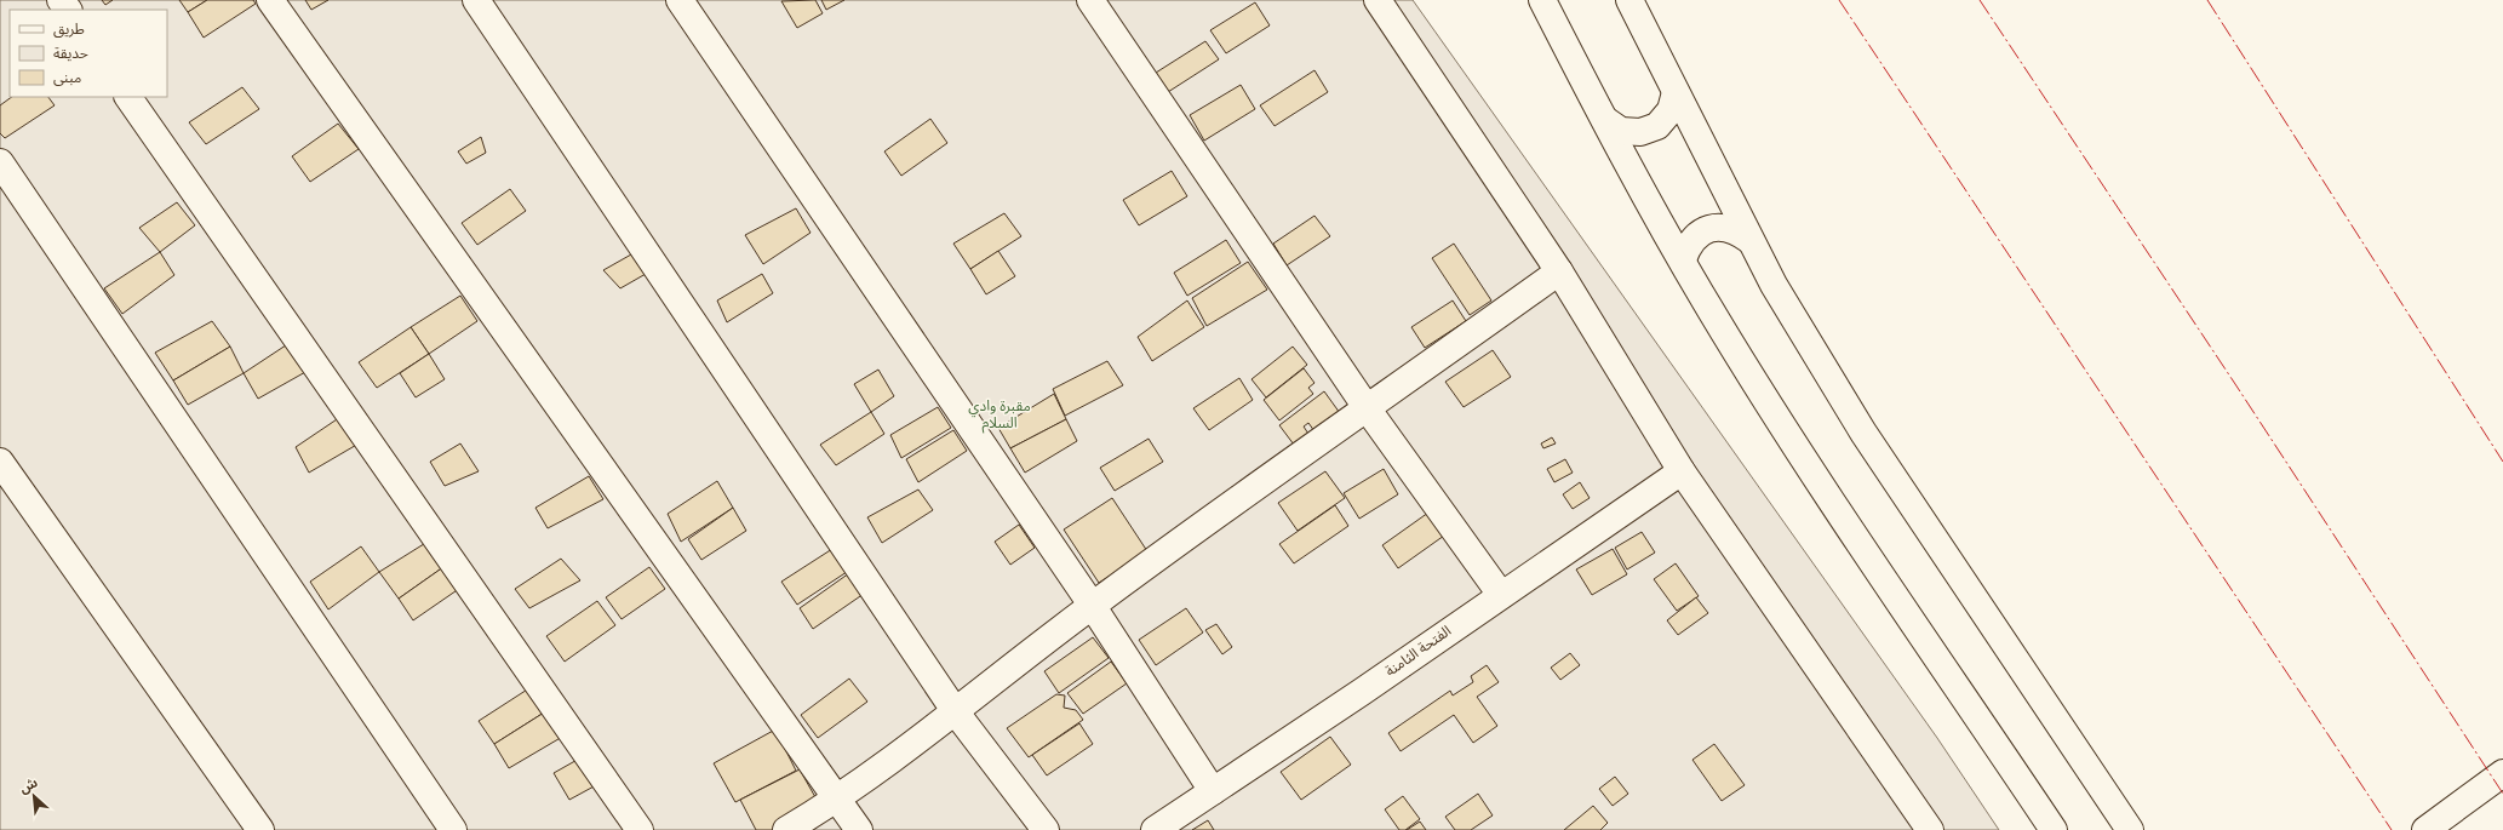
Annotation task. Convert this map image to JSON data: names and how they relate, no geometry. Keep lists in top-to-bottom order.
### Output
{
  "streets": {
    "main road": ["الفتحة الثامنة"]
  },
  "parks": ["مقبرة وادي السلام"],
  "legend": ["طريق", "حديقة", "مبنى"],
  "north": "top left"
}
